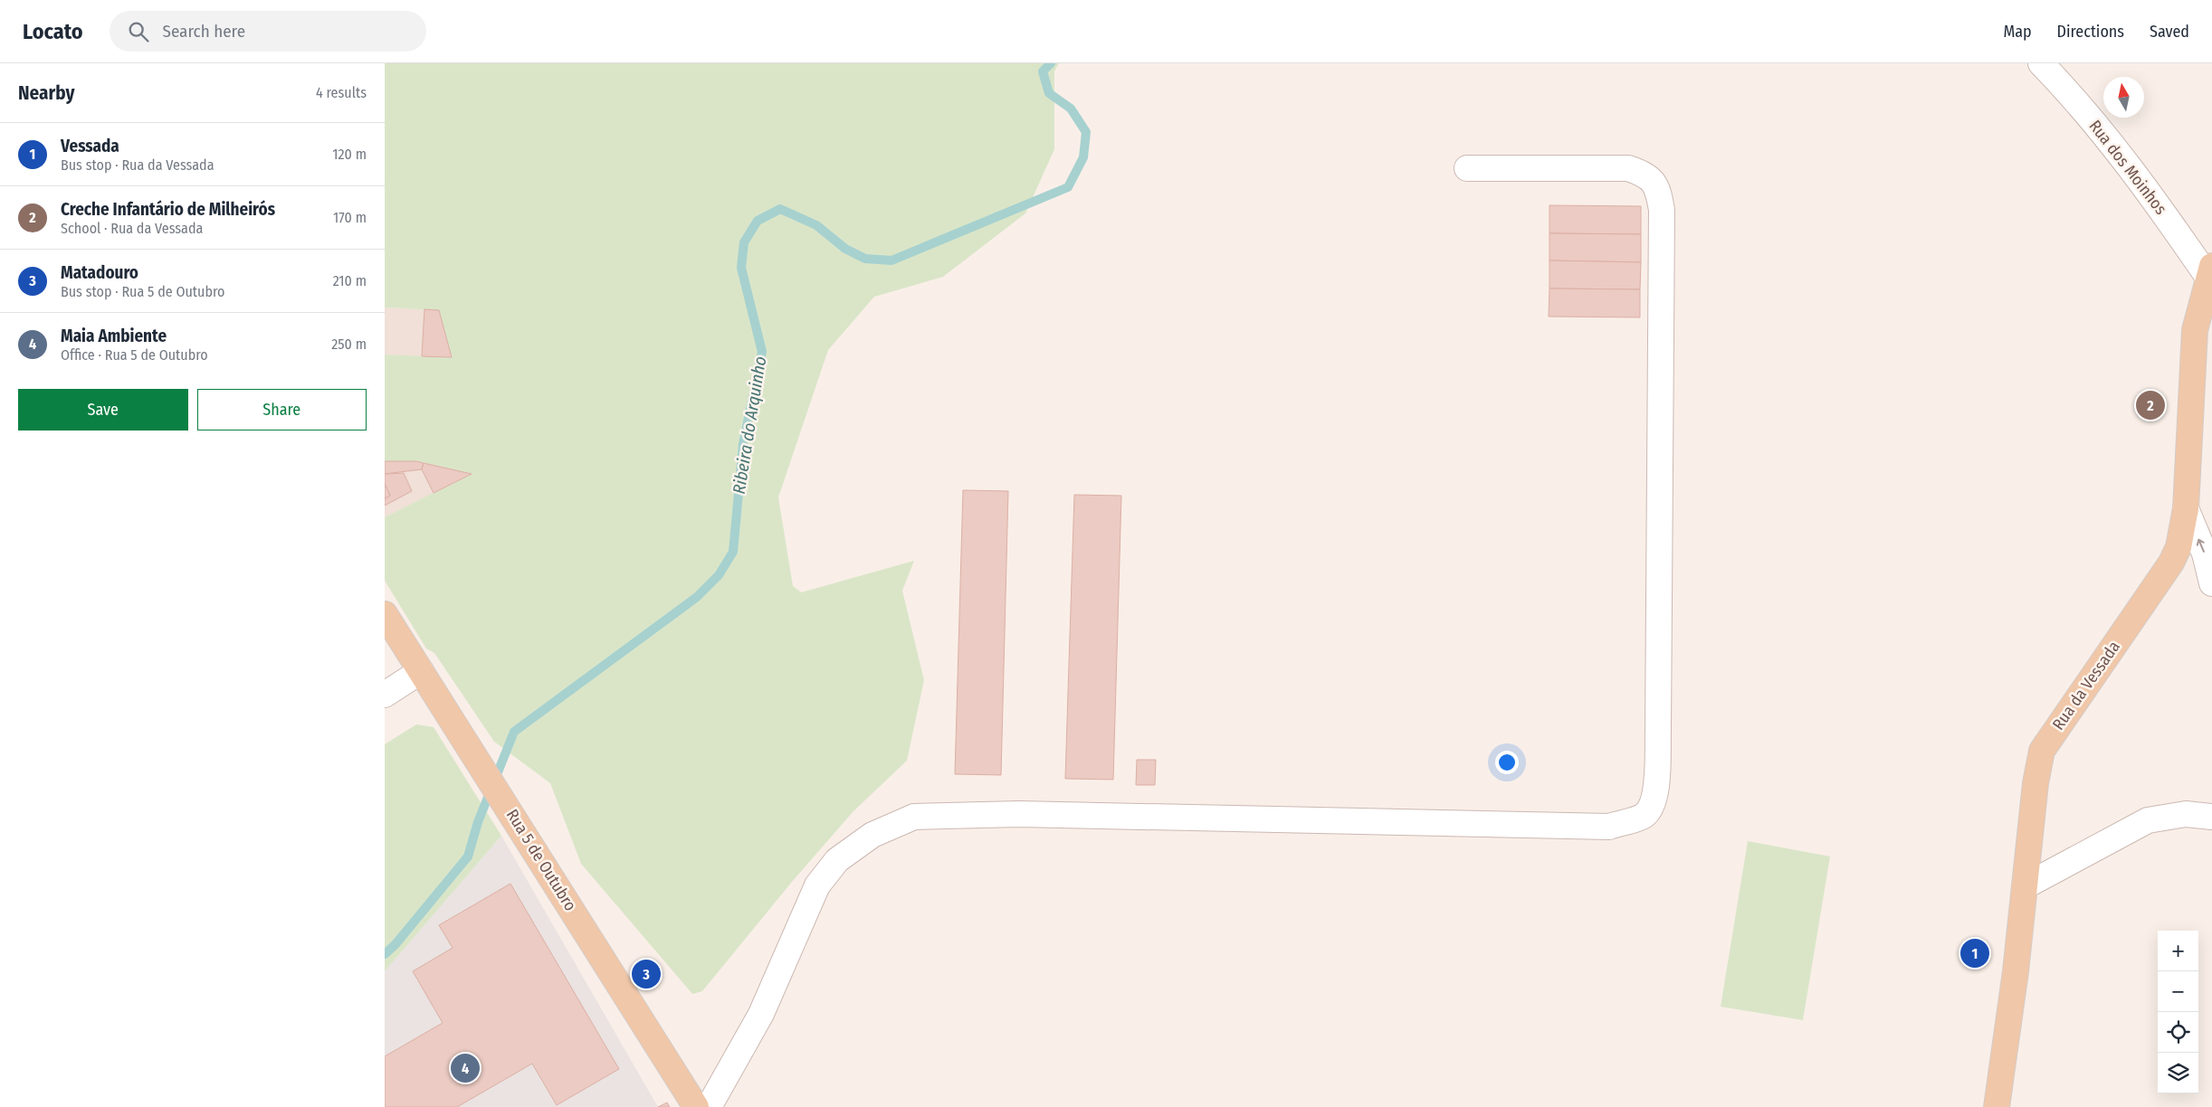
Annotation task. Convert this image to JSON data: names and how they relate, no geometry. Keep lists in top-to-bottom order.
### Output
{
  "streets": {
    "main road": ["Rua da Vessada", "Rua 5 de Outubro"],
    "street": ["Rua dos Moinhos"]
  },
  "crossings": [
    ["Rua dos Moinhos", "Rua da Vessada"]
  ],
  "water": ["Ribeira do Arquinho"],
  "north": "top",
  "page": {
    "header": "Locato",
    "search": "Search here",
    "nav": ["Map", "Directions", "Saved"],
    "heading": ["Nearby", "4 results"],
    "list": [
      {
        "mark": "1",
        "name": "Vessada",
        "note": "Bus stop · Rua da Vessada",
        "value": "120 m"
      },
      {
        "mark": "2",
        "name": "Creche Infantário de Milheirós",
        "note": "School · Rua da Vessada",
        "value": "170 m"
      },
      {
        "mark": "3",
        "name": "Matadouro",
        "note": "Bus stop · Rua 5 de Outubro",
        "value": "210 m"
      },
      {
        "mark": "4",
        "name": "Maia Ambiente",
        "note": "Office · Rua 5 de Outubro",
        "value": "250 m"
      }
    ],
    "buttons": ["Save", "Share"],
    "pins": [
      "2",
      "1",
      "3",
      "4"
    ],
    "map_buttons": ["+", "−"]
  }
}
